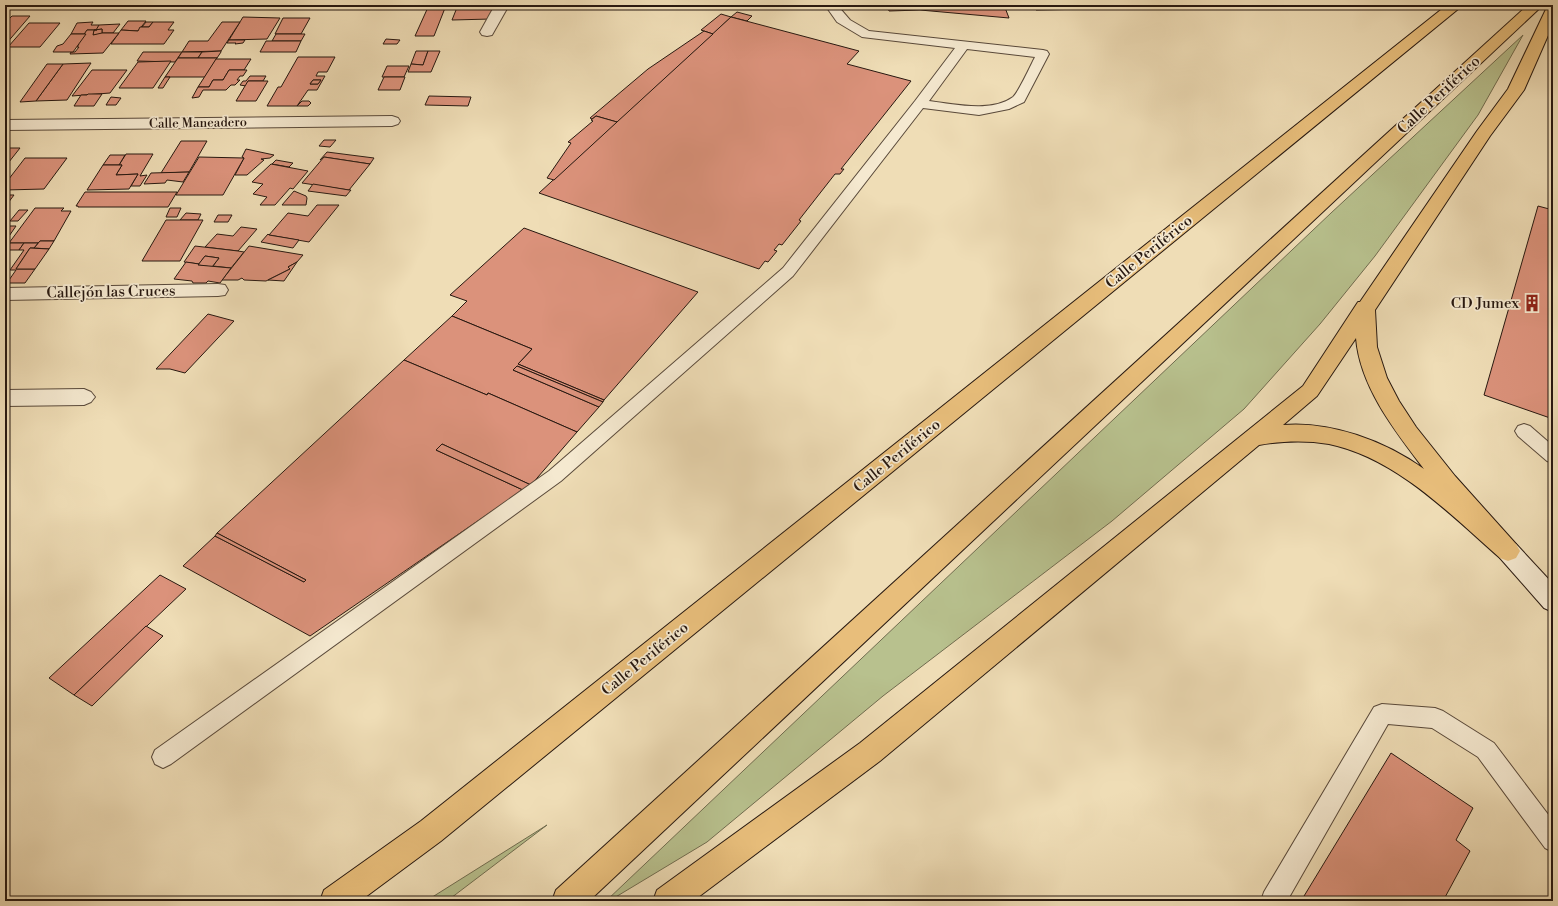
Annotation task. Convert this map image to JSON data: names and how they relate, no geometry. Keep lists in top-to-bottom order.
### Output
{
  "streets": {
    "highway": ["Calle Periférico"],
    "street": ["Calle Maneadero", "Callejón las Cruces"]
  },
  "places": {
    "building": ["CD Jumex"]
  }
}
